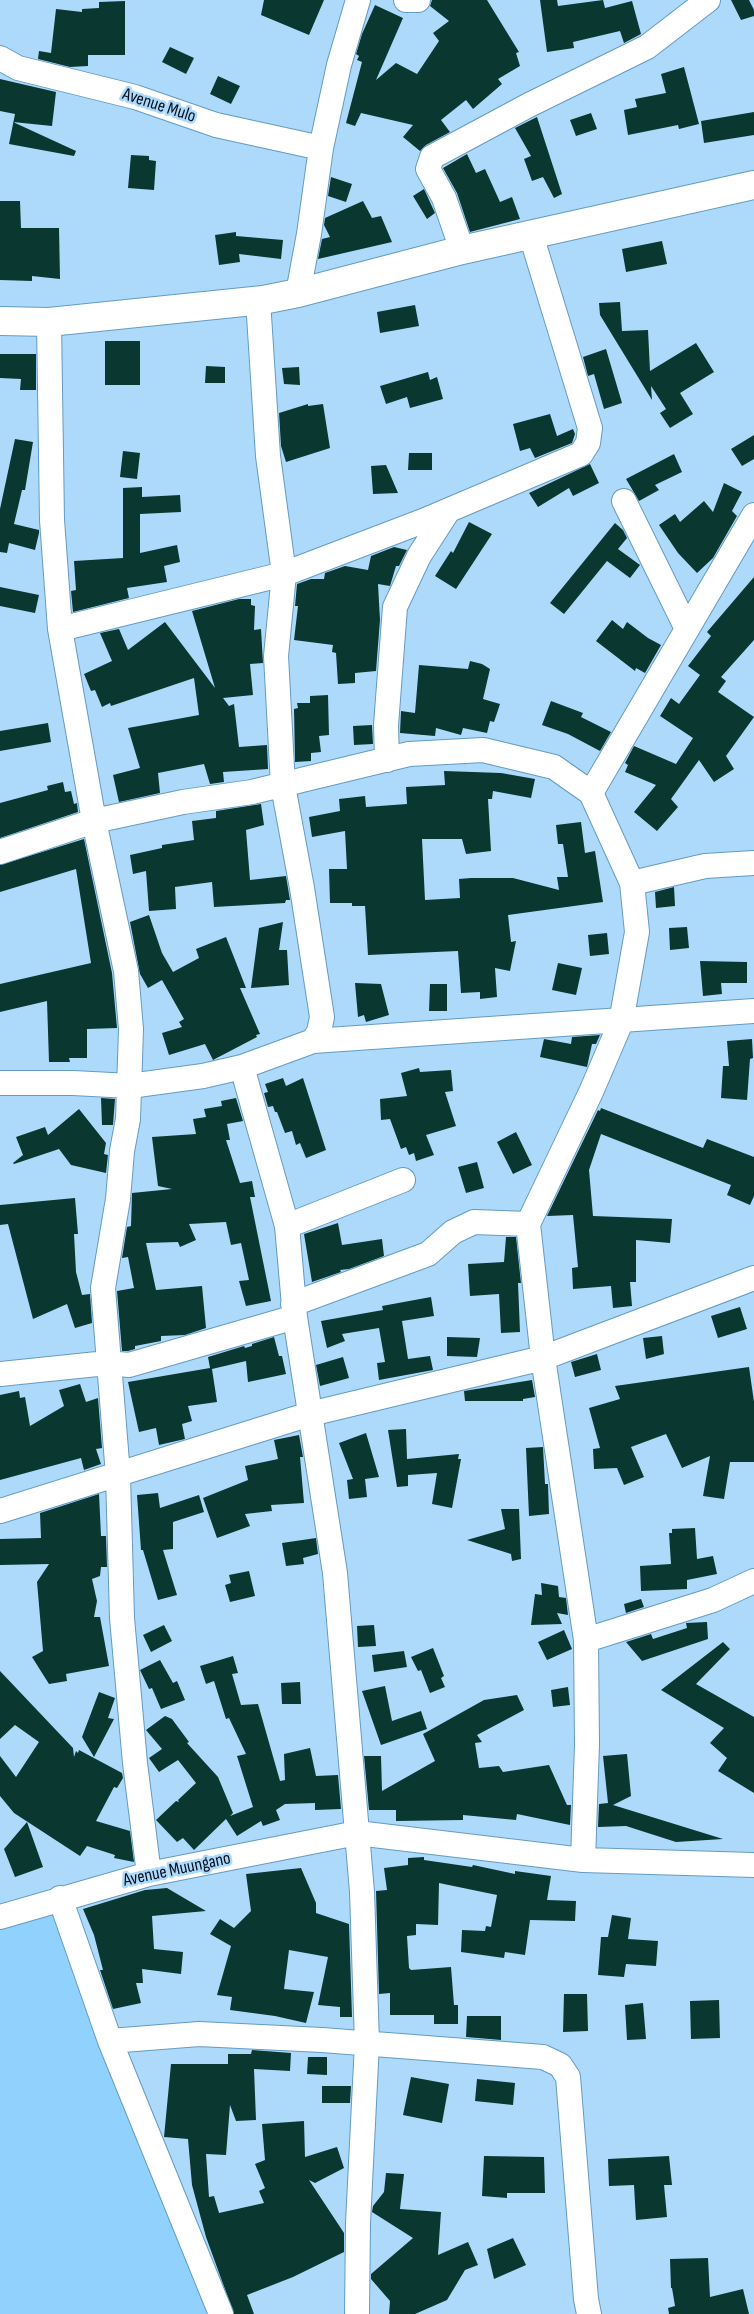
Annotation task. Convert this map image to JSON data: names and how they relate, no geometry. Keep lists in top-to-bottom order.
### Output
{
  "streets": {
    "street": ["Avenue Mulo", "Avenue Muungano"]
  }
}
